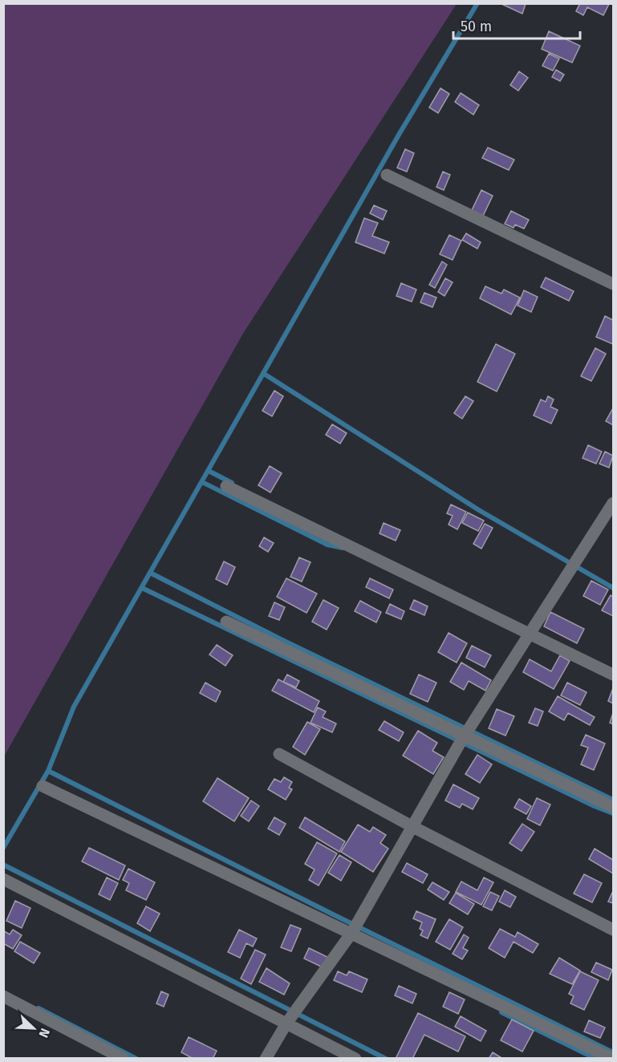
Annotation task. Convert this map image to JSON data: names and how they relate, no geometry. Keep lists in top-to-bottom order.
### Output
{
  "scale_bar": "50 m",
  "north": "bottom right"
}
